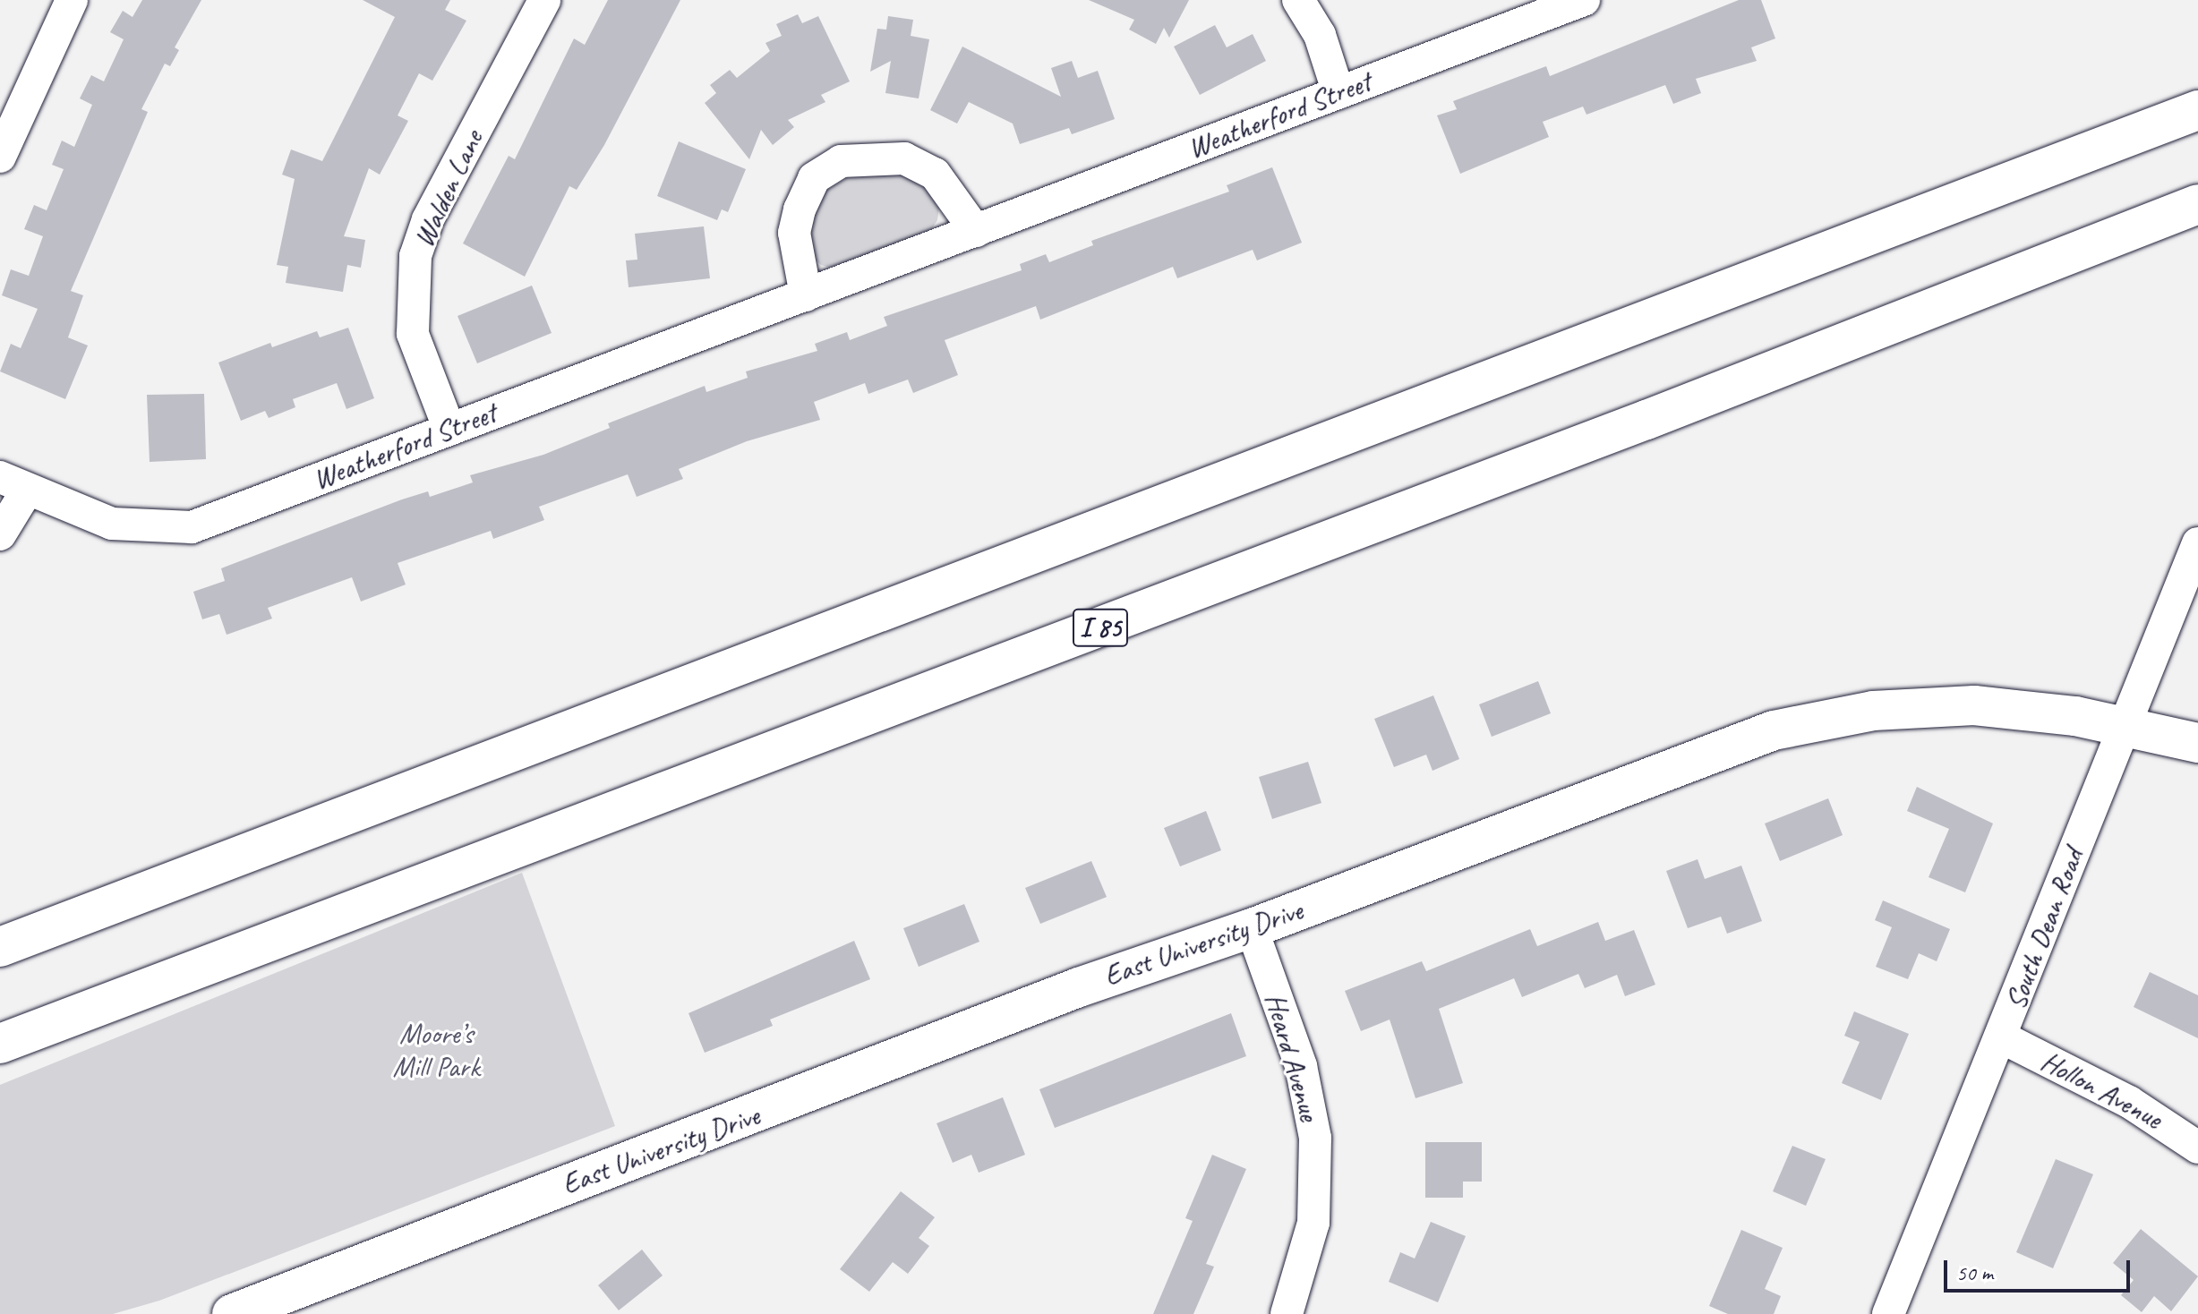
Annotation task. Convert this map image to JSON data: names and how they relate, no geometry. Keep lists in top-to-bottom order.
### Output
{
  "streets": {
    "main road": ["I 85", "East University Drive"],
    "street": [
      "Weatherford Street",
      "Walden Lane",
      "South Dean Road",
      "Heard Avenue",
      "Hollon Avenue"
    ]
  },
  "crossings": [
    ["Weatherford Street", "Walden Lane"],
    ["South Dean Road", "East University Drive"],
    ["South Dean Road", "Hollon Avenue"],
    ["East University Drive", "Heard Avenue"]
  ],
  "parks": ["Moore’s Mill Park"],
  "scale_bar": "50 m"
}
